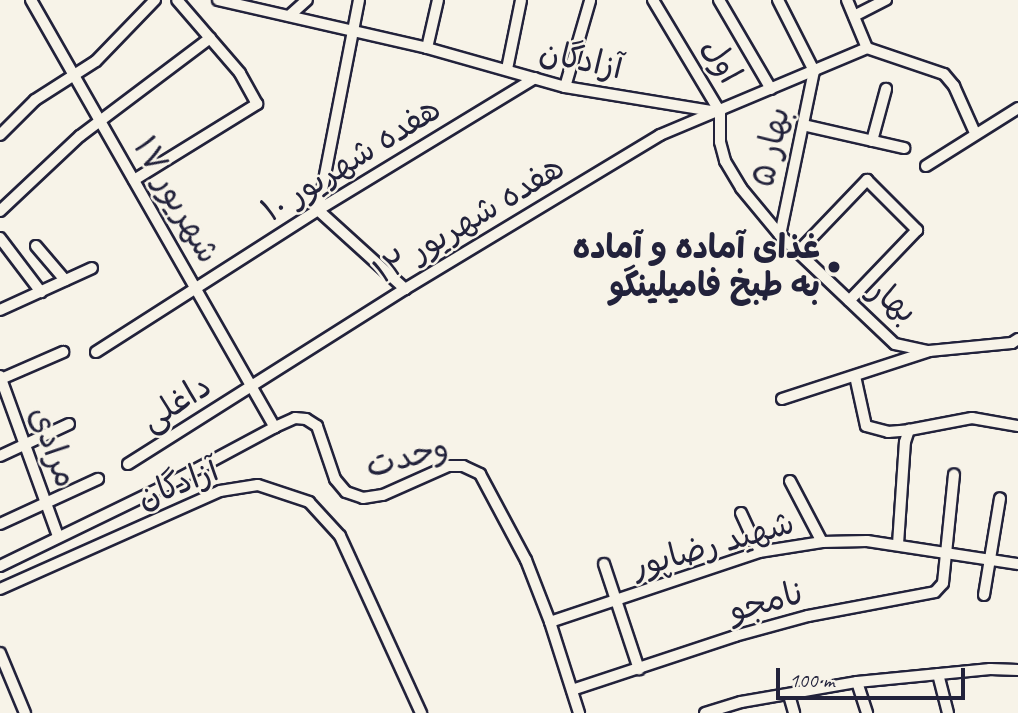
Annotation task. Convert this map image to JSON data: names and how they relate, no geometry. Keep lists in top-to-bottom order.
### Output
{
  "streets": {
    "street": [
      "آزادگان",
      "اول",
      "بهار ۵",
      "هفده شهریور ۱۰",
      "۱۷ شهریور",
      "هفده شهریور ۱۲",
      "بهار",
      "داغلی",
      "مرادی",
      "وحدت",
      "شهید رضاپور",
      "نامجو"
    ]
  },
  "crossings": [
    ["آزادگان", "اول"],
    ["آزادگان", "هفده شهریور ۱۰"],
    ["آزادگان", "هفده شهریور ۱۲"],
    ["آزادگان", "بهار"],
    ["اول", "هفده شهریور ۱۲"],
    ["اول", "بهار"],
    ["بهار ۵", "هفده شهریور ۱۲"],
    ["بهار ۵", "بهار"],
    ["هفده شهریور ۱۰", "۱۷ شهریور"],
    ["۱۷ شهریور", "هفده شهریور ۱۲"],
    ["۱۷ شهریور", "داغلی"],
    ["۱۷ شهریور", "وحدت"],
    ["هفده شهریور ۱۲", "بهار"],
    ["هفده شهریور ۱۲", "داغلی"],
    ["مرادی", "وحدت"],
    ["وحدت", "شهید رضاپور"],
    ["وحدت", "نامجو"],
    ["شهید رضاپور", "نامجو"]
  ],
  "places": ["غذای آماده و آماده به طبخ فامیلینگو"],
  "scale_bar": "100 m"
}
